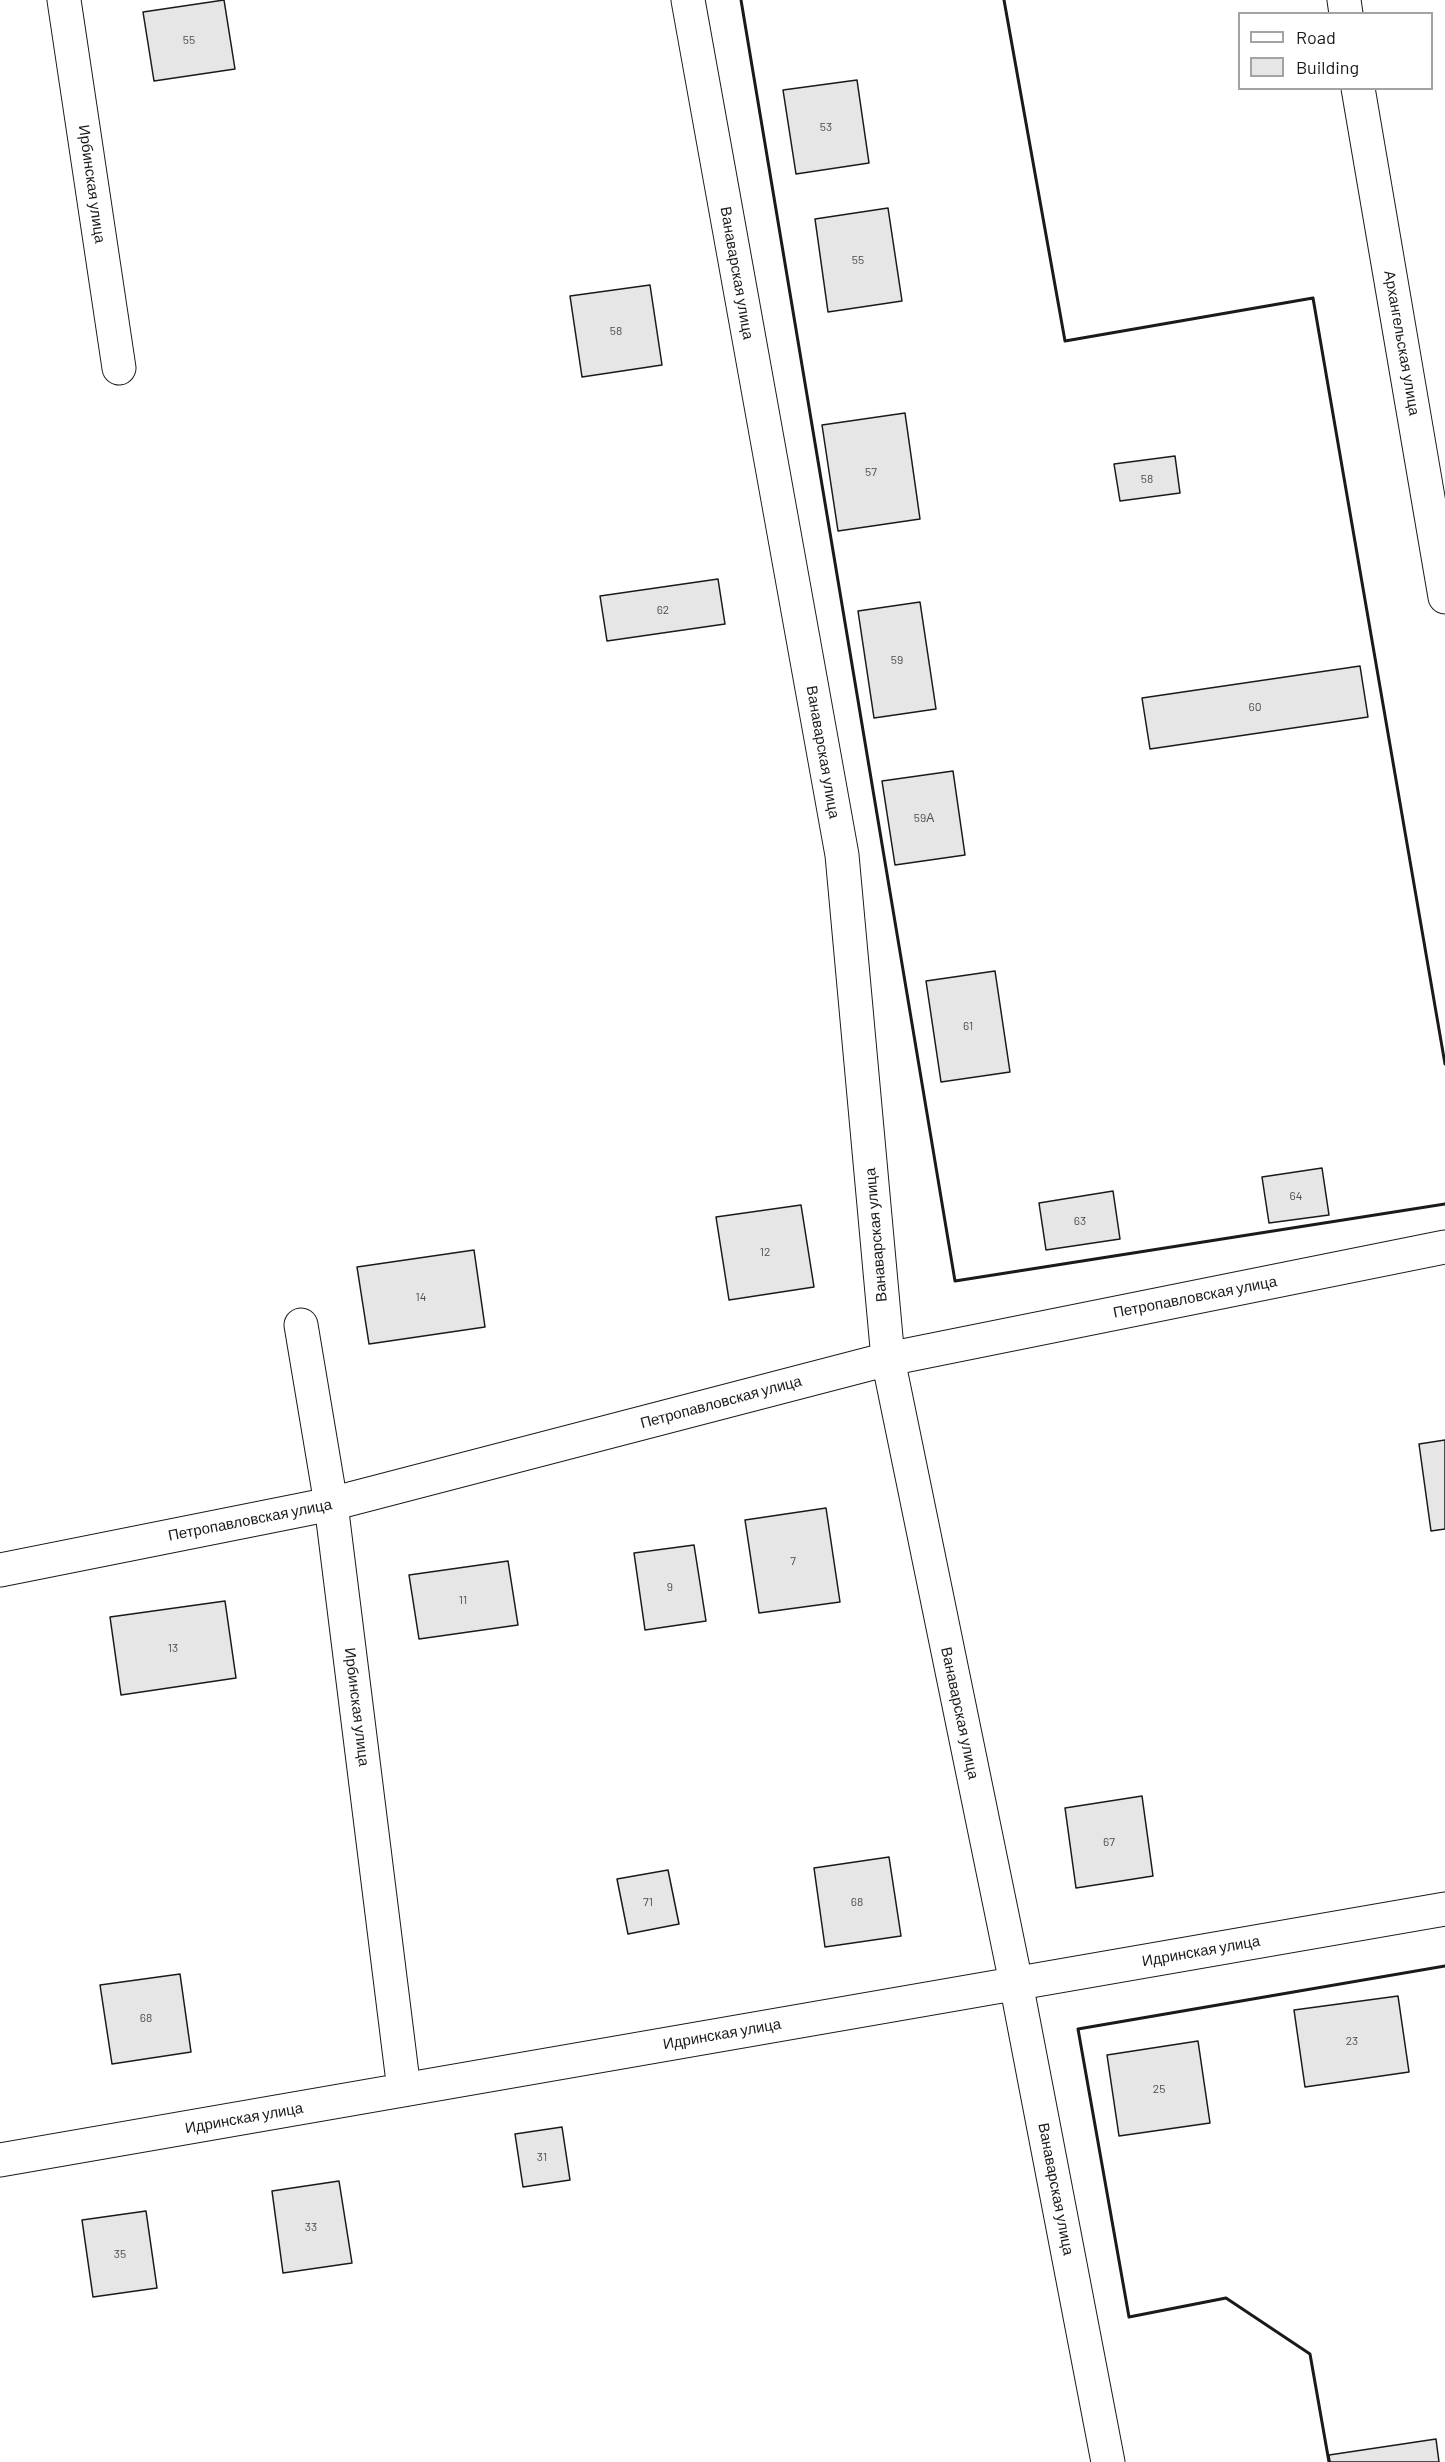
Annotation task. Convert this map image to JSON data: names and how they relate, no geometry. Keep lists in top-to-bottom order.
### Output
{
  "streets": {
    "street": [
      "Ирбинская улица",
      "Ванаварская улица",
      "Архангельская улица",
      "Петропавловская улица",
      "Идринская улица"
    ]
  },
  "crossings": [
    ["Ирбинская улица", "Петропавловская улица"],
    ["Ирбинская улица", "Идринская улица"],
    ["Ванаварская улица", "Петропавловская улица"],
    ["Ванаварская улица", "Идринская улица"]
  ],
  "house_numbers": [
    "55",
    "53",
    "55",
    "58",
    "57",
    "58",
    "62",
    "59",
    "60",
    "59А",
    "61",
    "64",
    "63",
    "12",
    "14",
    "7",
    "9",
    "11",
    "13",
    "67",
    "71",
    "68",
    "68",
    "23",
    "25",
    "31",
    "33",
    "35"
  ],
  "legend": ["Road", "Building"]
}
